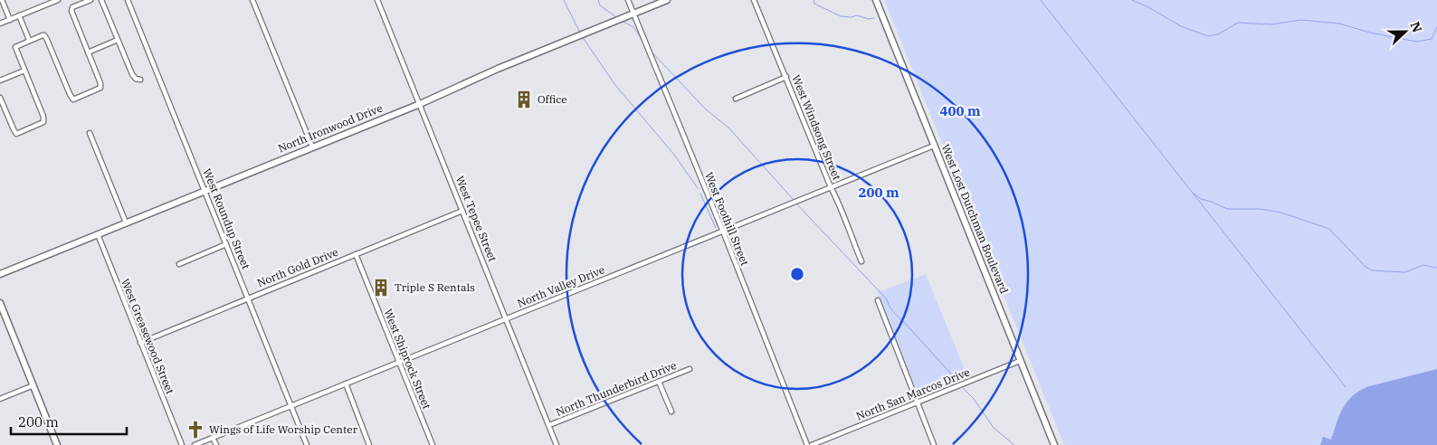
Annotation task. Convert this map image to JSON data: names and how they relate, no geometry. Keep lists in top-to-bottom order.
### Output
{
  "streets": {
    "street": [
      "West Windsong Street",
      "North Ironwood Drive",
      "West Roundup Street",
      "West Tepee Street",
      "West Foothill Street",
      "West Lost Dutchman Boulevard",
      "North Gold Drive",
      "North Valley Drive",
      "West Greasewood Street",
      "West Shiprock Street",
      "North Thunderbird Drive",
      "North San Marcos Drive"
    ]
  },
  "crossings": [
    ["West Windsong Street", "North Valley Drive"],
    ["North Ironwood Drive", "West Roundup Street"],
    ["North Ironwood Drive", "West Tepee Street"],
    ["North Ironwood Drive", "West Foothill Street"],
    ["North Ironwood Drive", "West Greasewood Street"],
    ["West Roundup Street", "North Gold Drive"],
    ["West Roundup Street", "North Valley Drive"],
    ["West Tepee Street", "North Gold Drive"],
    ["West Tepee Street", "North Valley Drive"],
    ["West Tepee Street", "North Thunderbird Drive"],
    ["West Foothill Street", "North Valley Drive"],
    ["West Lost Dutchman Boulevard", "North Valley Drive"],
    ["West Lost Dutchman Boulevard", "North San Marcos Drive"],
    ["North Gold Drive", "West Greasewood Street"],
    ["North Gold Drive", "West Shiprock Street"],
    ["North Valley Drive", "West Shiprock Street"]
  ],
  "places": {
    "building": ["Office", "Triple S Rentals"],
    "church": ["Wings of Life Worship Center"]
  },
  "scale_bar": "200 m",
  "north": "right",
  "rings": ["400 m", "200 m"]
}
